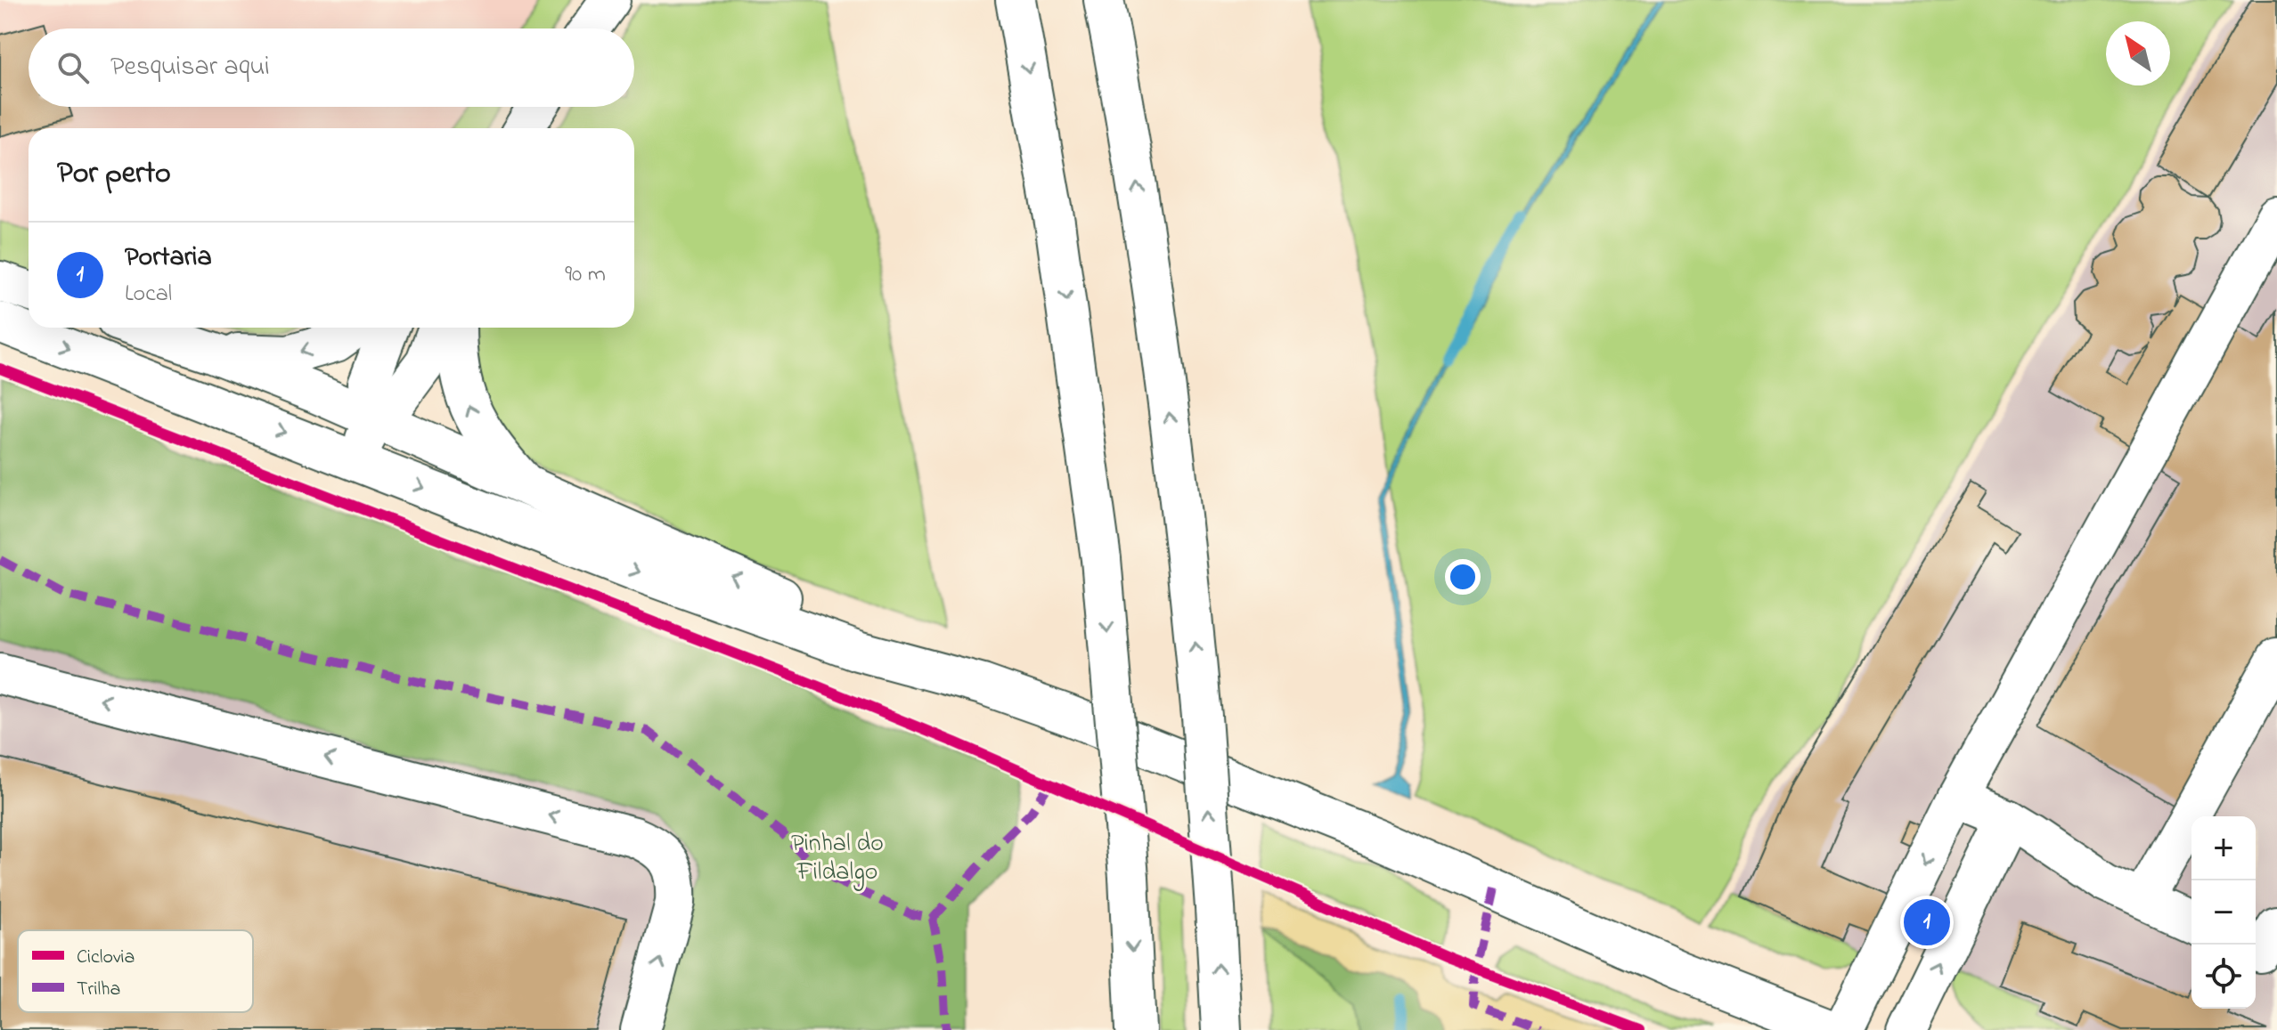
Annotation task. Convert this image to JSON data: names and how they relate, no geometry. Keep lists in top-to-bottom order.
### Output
{
  "parks": ["Pinhal do Fildalgo"],
  "legend": ["Ciclovia", "Trilha"],
  "north": "top left",
  "page": {
    "search": "Pesquisar aqui",
    "heading": "Por perto",
    "list": [
      {
        "mark": "1",
        "name": "Portaria",
        "note": "Local",
        "value": "90 m"
      }
    ],
    "map_buttons": ["+", "−"],
    "pins": "1"
  }
}
